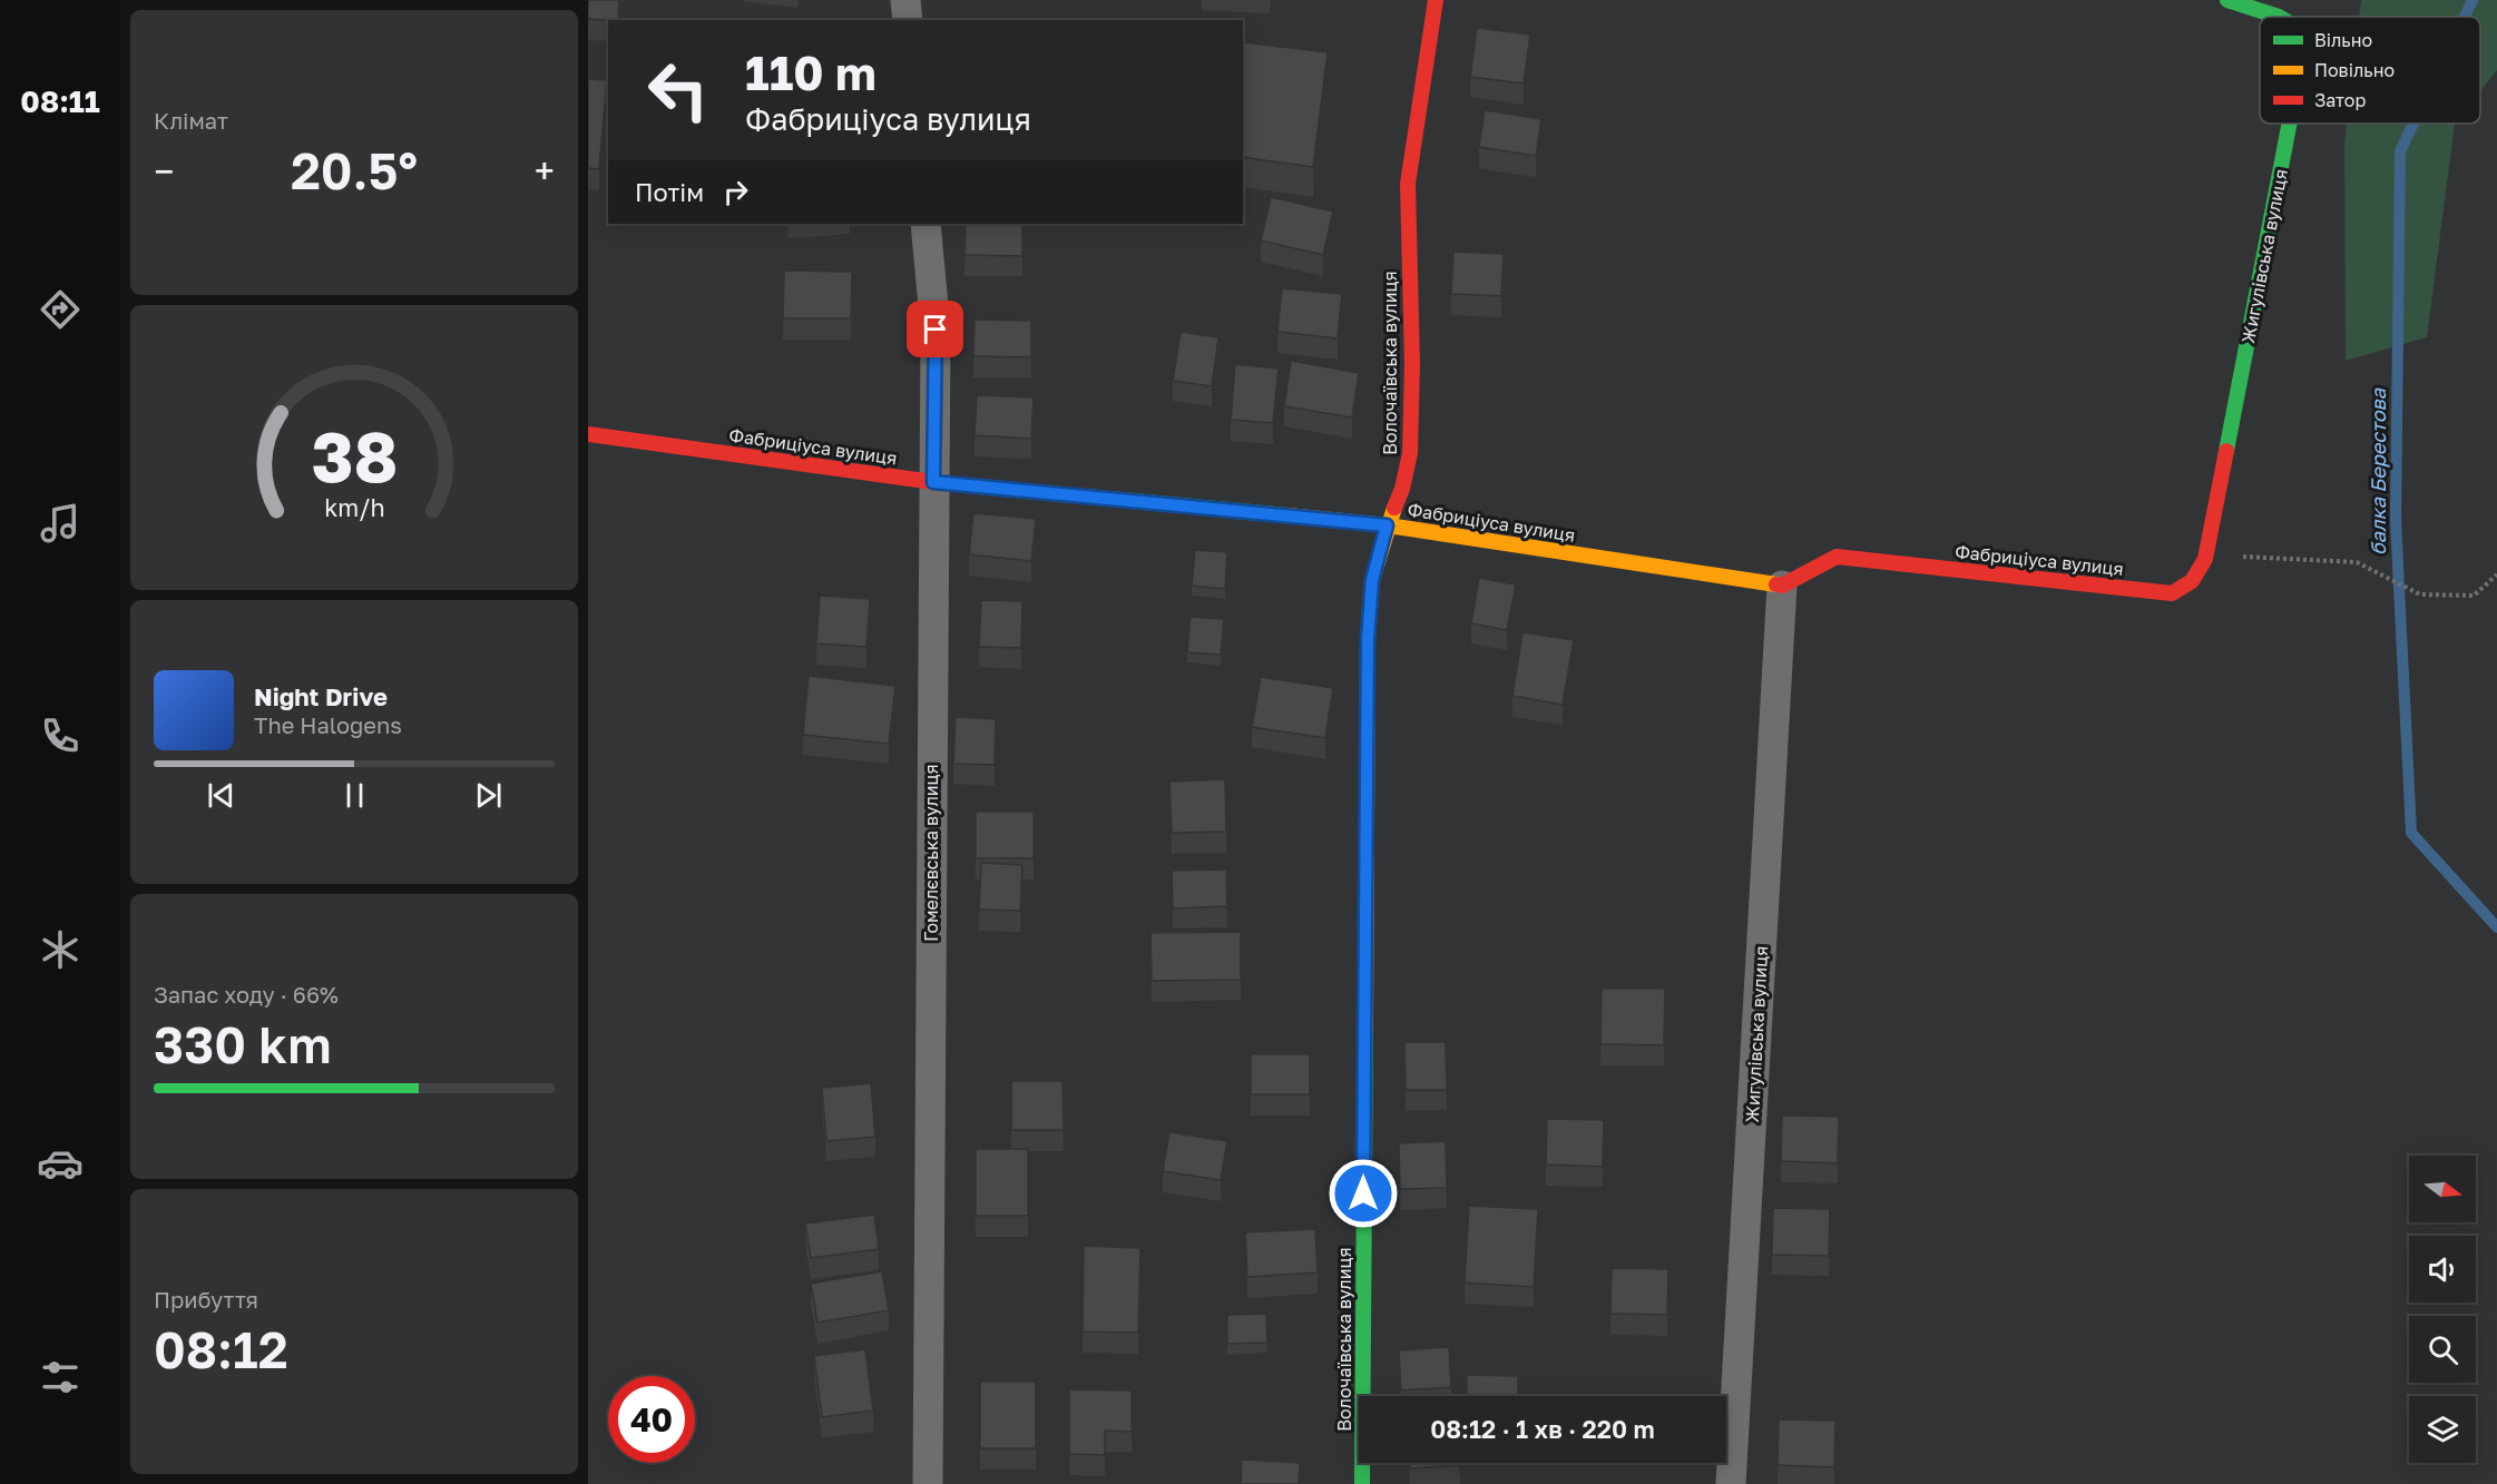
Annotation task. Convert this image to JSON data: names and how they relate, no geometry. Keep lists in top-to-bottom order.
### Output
{
  "streets": {
    "street": [
      "Жигулівська вулиця",
      "Волочаївська вулиця",
      "Фабриціуса вулиця",
      "Гомелєвська вулиця"
    ]
  },
  "crossings": [
    ["Жигулівська вулиця", "Фабриціуса вулиця"],
    ["Волочаївська вулиця", "Фабриціуса вулиця"],
    ["Фабриціуса вулиця", "Гомелєвська вулиця"]
  ],
  "water": ["балка Берестова"],
  "legend": ["Вільно", "Повільно", "Затор"],
  "north": "right",
  "page": {
    "tabs": "08:11",
    "tile": [
      "Клімат",
      ["Запас ходу · 66%", "330 km"],
      ["Прибуття", "08:12"]
    ],
    "turn": ["110 m", "Фабриціуса вулиця"],
    "heat": ["−", "20.5°", "+"],
    "then": "Потім",
    "song": ["Night Drive", "The Halogens"],
    "limit": "40",
    "trip": "08:12 · 1 хв · 220 m",
    "gauge": ["38", "km/h"]
  }
}
